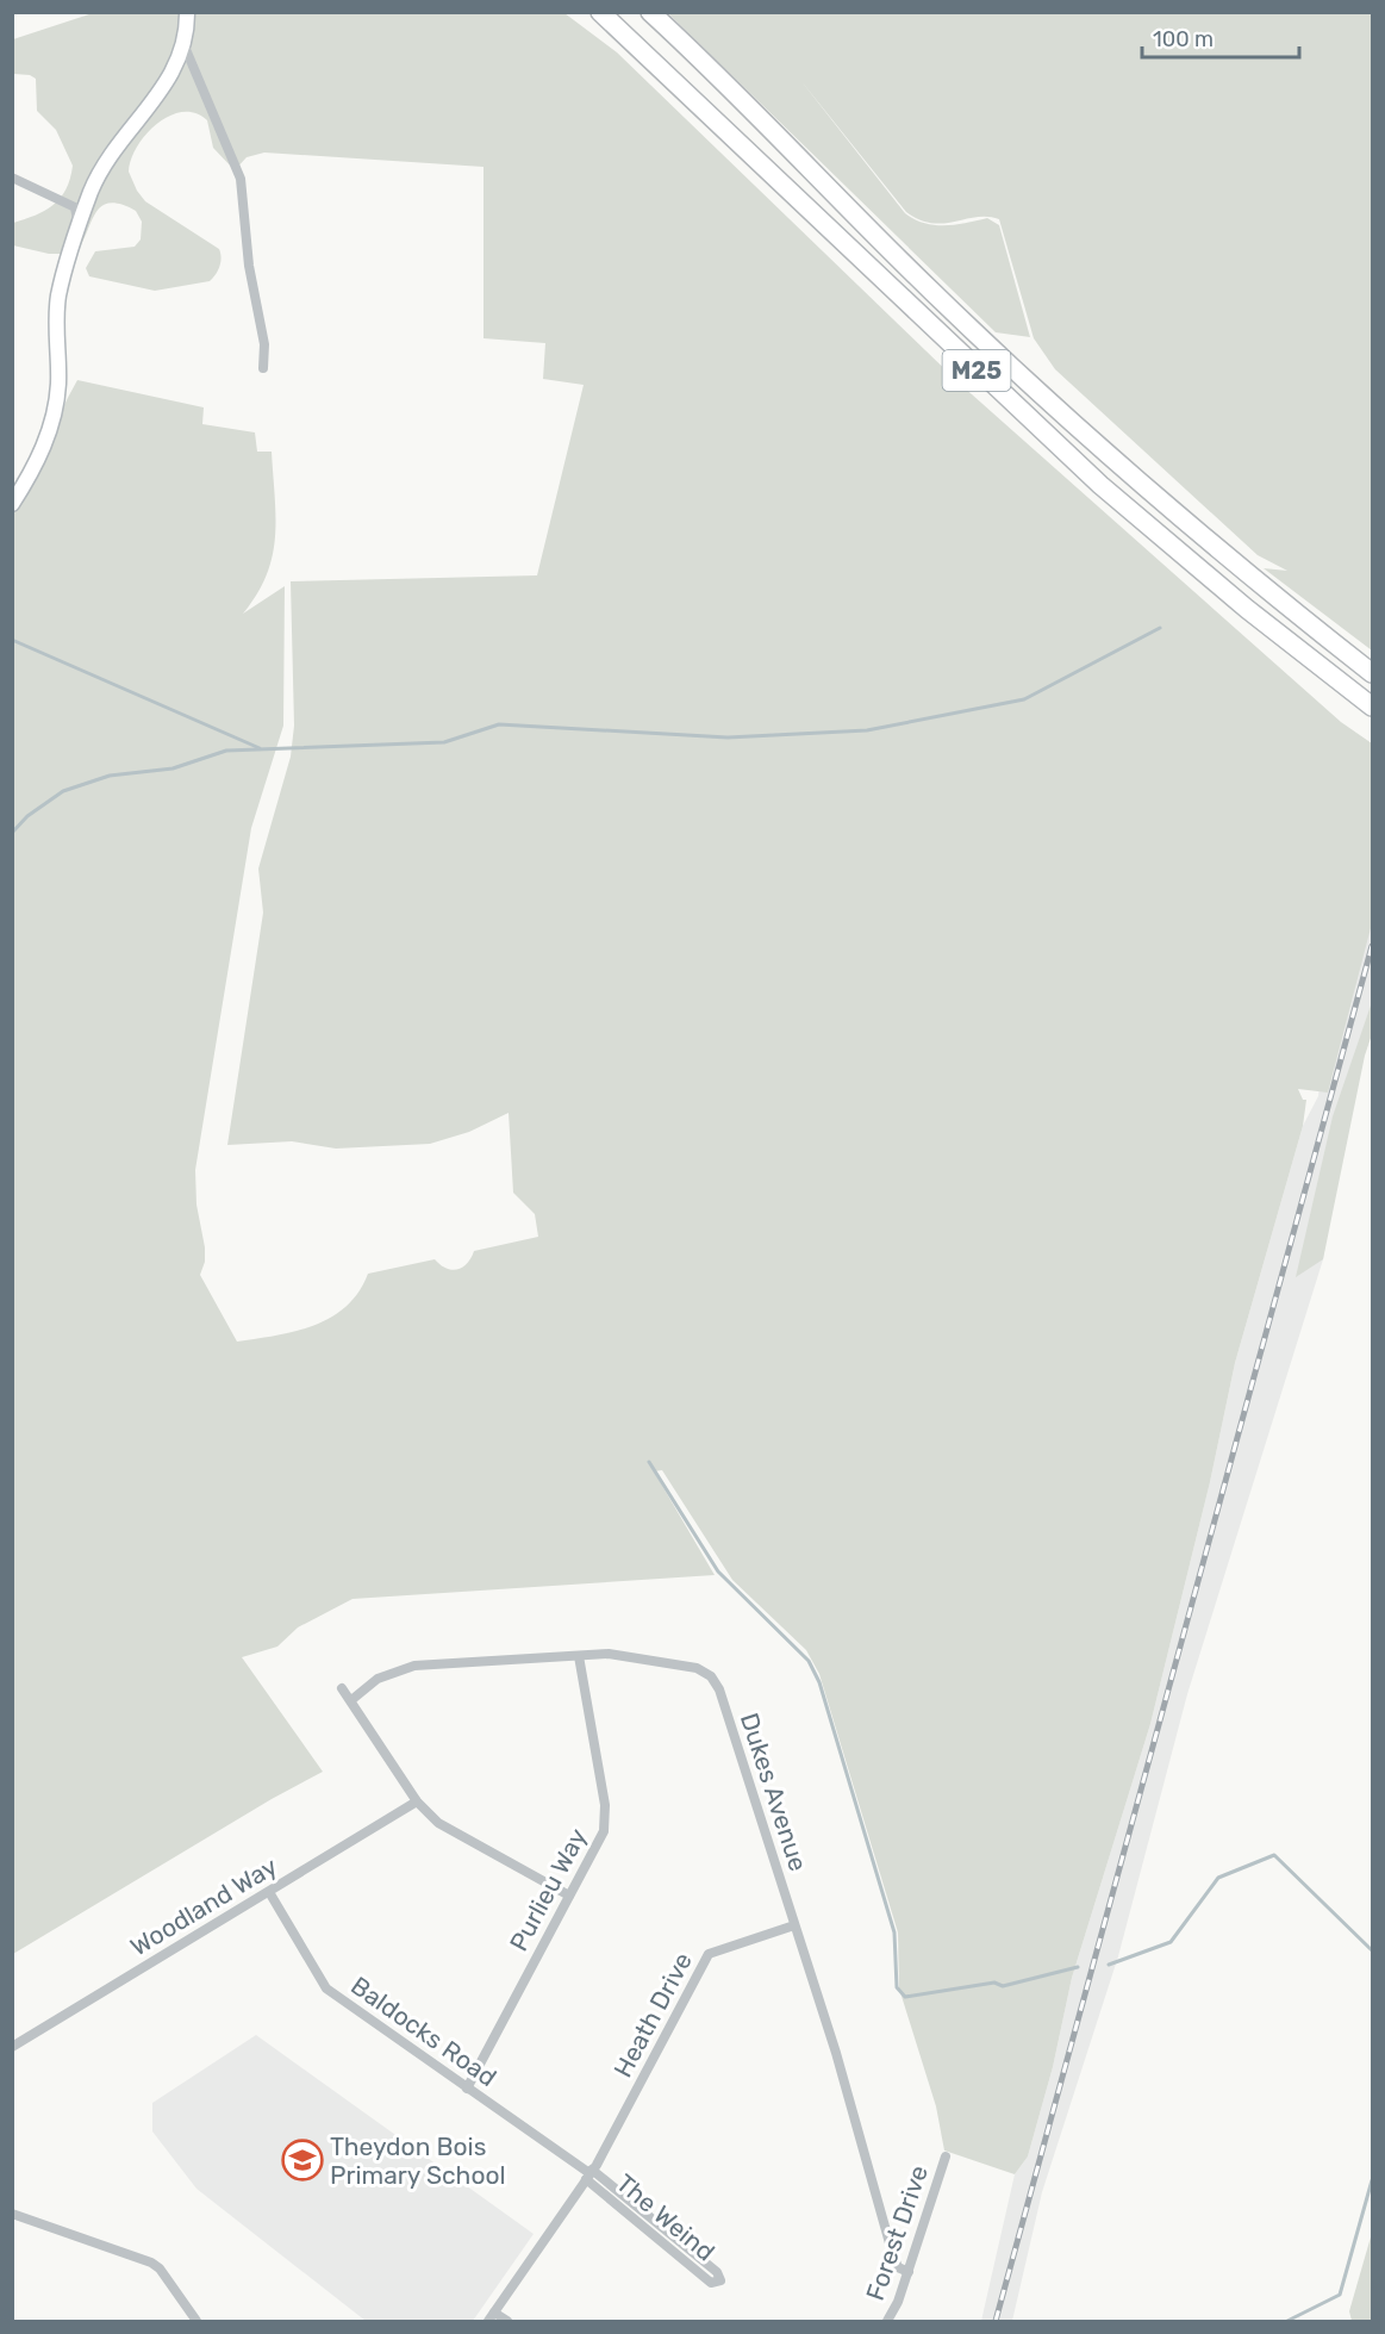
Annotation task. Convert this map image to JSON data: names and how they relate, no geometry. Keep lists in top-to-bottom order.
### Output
{
  "streets": {
    "highway": ["M25"],
    "street": [
      "Dukes Avenue",
      "Purlieu Way",
      "Woodland Way",
      "Heath Drive",
      "Baldocks Road",
      "The Weind",
      "Forest Drive"
    ]
  },
  "crossings": [
    ["Dukes Avenue", "Purlieu Way"],
    ["Dukes Avenue", "Heath Drive"],
    ["Dukes Avenue", "Forest Drive"],
    ["Purlieu Way", "Baldocks Road"],
    ["Woodland Way", "Baldocks Road"],
    ["Heath Drive", "Baldocks Road"],
    ["Heath Drive", "The Weind"],
    ["Baldocks Road", "The Weind"]
  ],
  "places": {
    "school or university": ["Theydon Bois Primary School"]
  },
  "scale_bar": "100 m"
}
